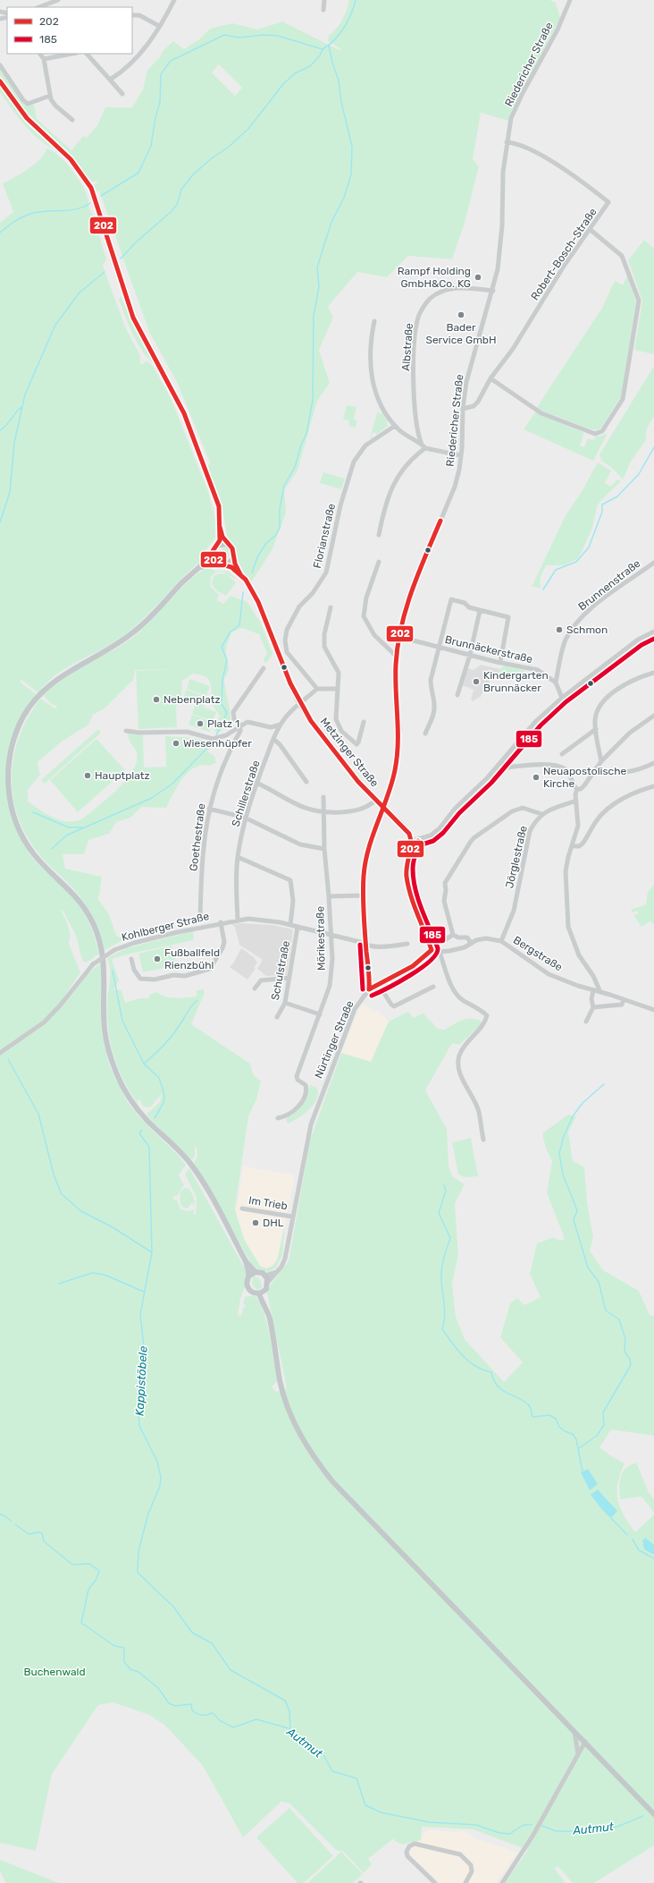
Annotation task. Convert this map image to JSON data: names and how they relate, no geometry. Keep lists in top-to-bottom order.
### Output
{
  "streets": {
    "street": [
      "Riedericher Straße",
      "Robert-Bosch-Straße",
      "Albstraße",
      "Florianstraße",
      "Brunnenstraße",
      "Brunnäckerstraße",
      "Metzinger Straße",
      "Schillerstraße",
      "Goethestraße",
      "Jörglestraße",
      "Kohlberger Straße",
      "Mörikestraße",
      "Bergstraße",
      "Schulstraße",
      "Nürtinger Straße",
      "Im Trieb"
    ]
  },
  "crossings": [
    ["Riedericher Straße", "Robert-Bosch-Straße"],
    ["Riedericher Straße", "Albstraße"],
    ["Riedericher Straße", "Brunnäckerstraße"],
    ["Riedericher Straße", "Metzinger Straße"],
    ["Riedericher Straße", "Kohlberger Straße"],
    ["Riedericher Straße", "Nürtinger Straße"],
    ["Brunnenstraße", "Brunnäckerstraße"],
    ["Metzinger Straße", "Schillerstraße"],
    ["Schillerstraße", "Kohlberger Straße"],
    ["Jörglestraße", "Bergstraße"],
    ["Kohlberger Straße", "Mörikestraße"],
    ["Kohlberger Straße", "Schulstraße"],
    ["Bergstraße", "Nürtinger Straße"],
    ["Nürtinger Straße", "Im Trieb"]
  ],
  "water": ["Kappistöbele", "Autmut"],
  "parks": ["Buchenwald"],
  "places": [
    "Rampf Holding GmbH&Co. KG",
    "Bader Service GmbH",
    "Schmon",
    "Kindergarten Brunnäcker",
    "Nebenplatz",
    "Platz 1",
    "Wiesenhüpfer",
    "Hauptplatz",
    "Neuapostolische Kirche",
    "Fußballfeld Rienzbühl",
    "DHL"
  ],
  "lines": ["transit line 202", "transit line 185"],
  "legend": ["202", "185"]
}
